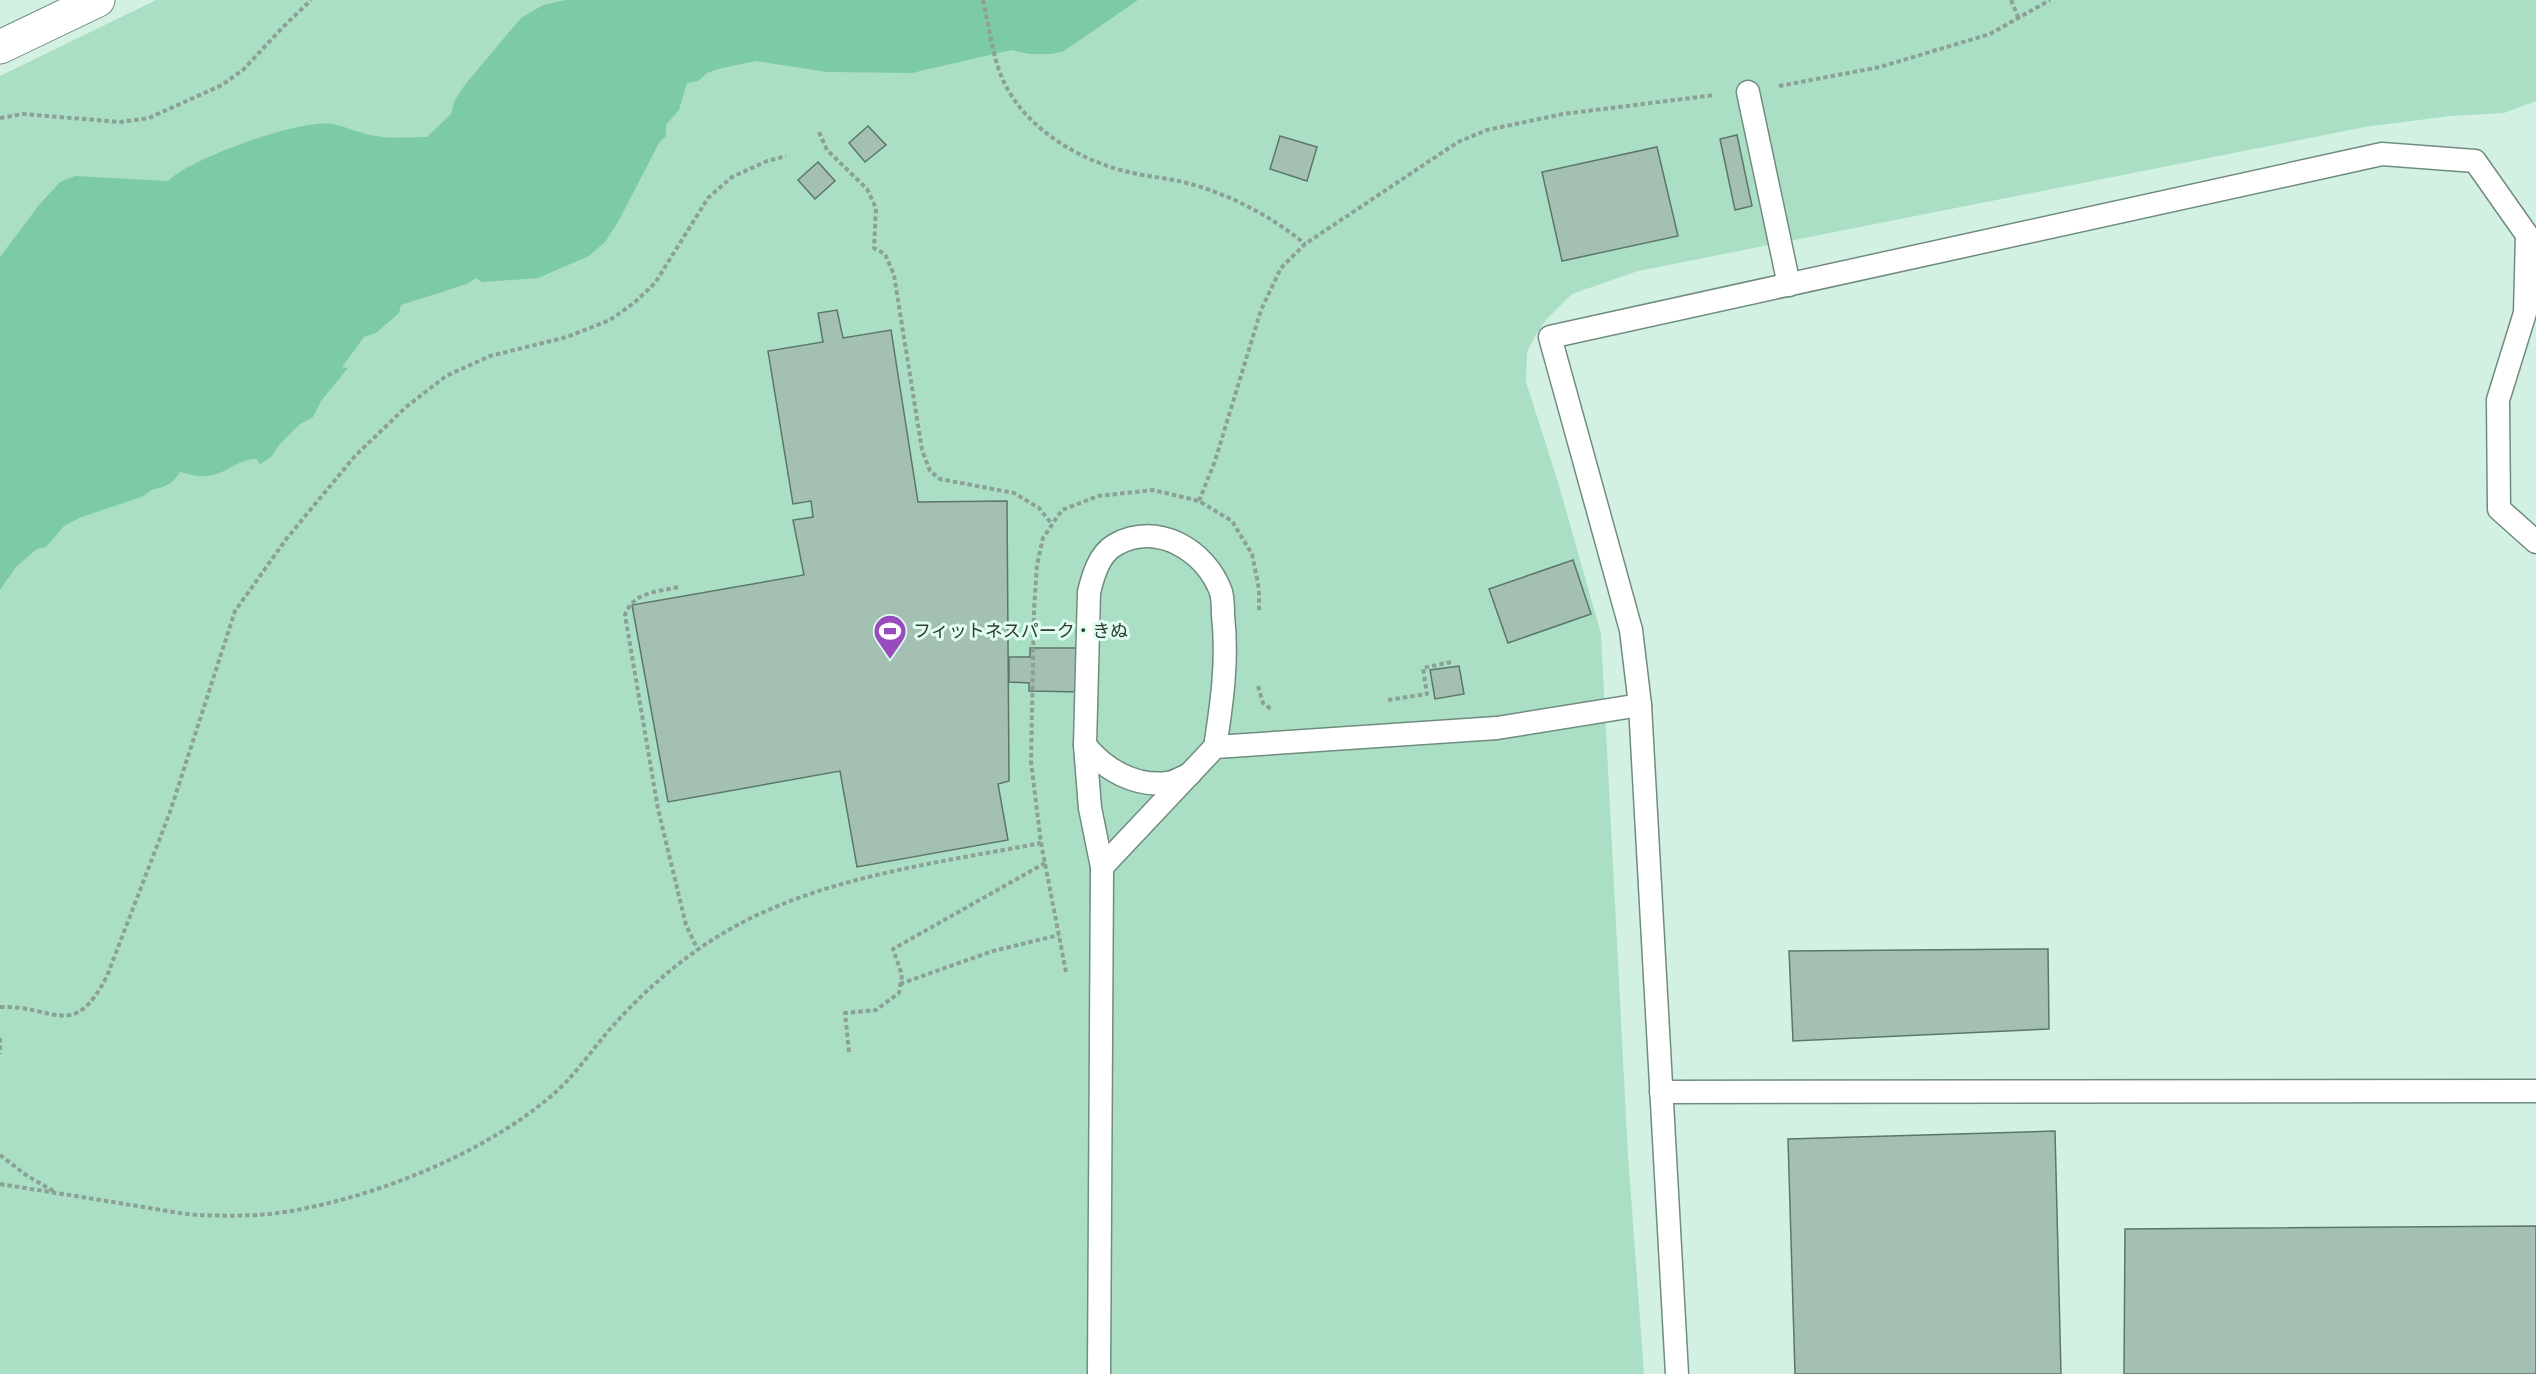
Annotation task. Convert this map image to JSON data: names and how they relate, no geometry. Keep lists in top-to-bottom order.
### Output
{
  "places": {
    "sports": ["フィットネスパーク・きぬ"]
  }
}
